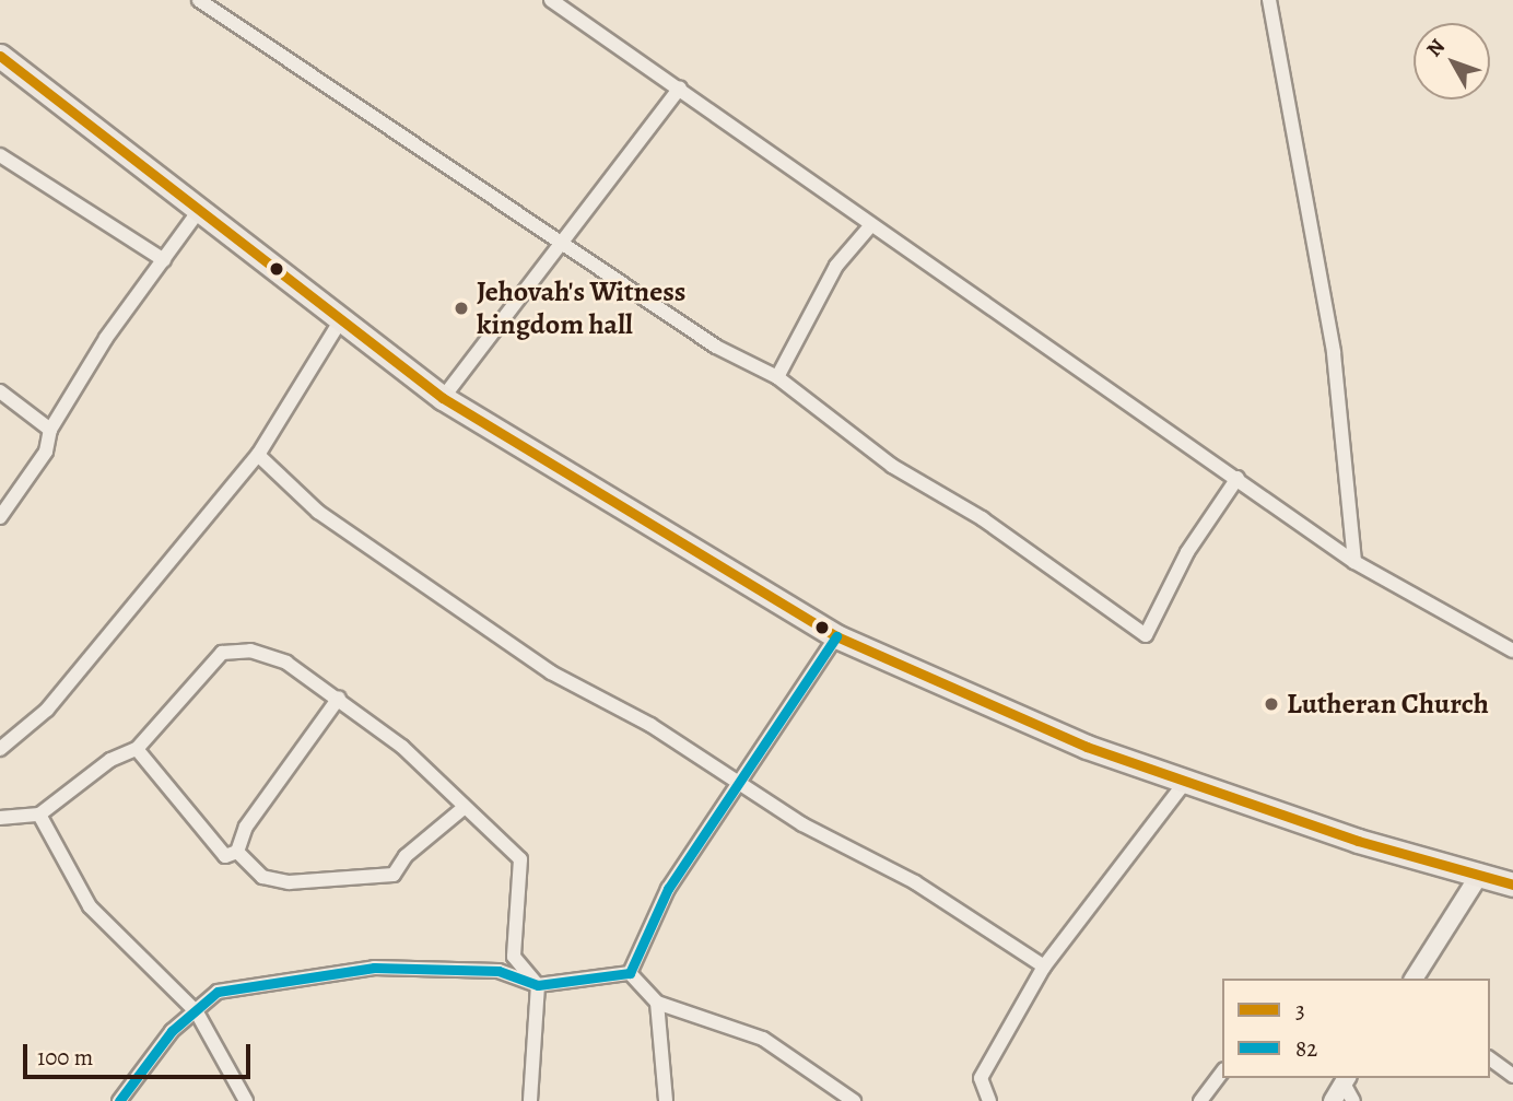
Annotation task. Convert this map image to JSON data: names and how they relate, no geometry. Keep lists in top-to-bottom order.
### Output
{
  "places": ["Jehovah's Witness kingdom hall", "Lutheran Church"],
  "lines": ["transit line 3", "transit line 82"],
  "legend": ["3", "82"],
  "scale_bar": "100 m",
  "north": "top left"
}
